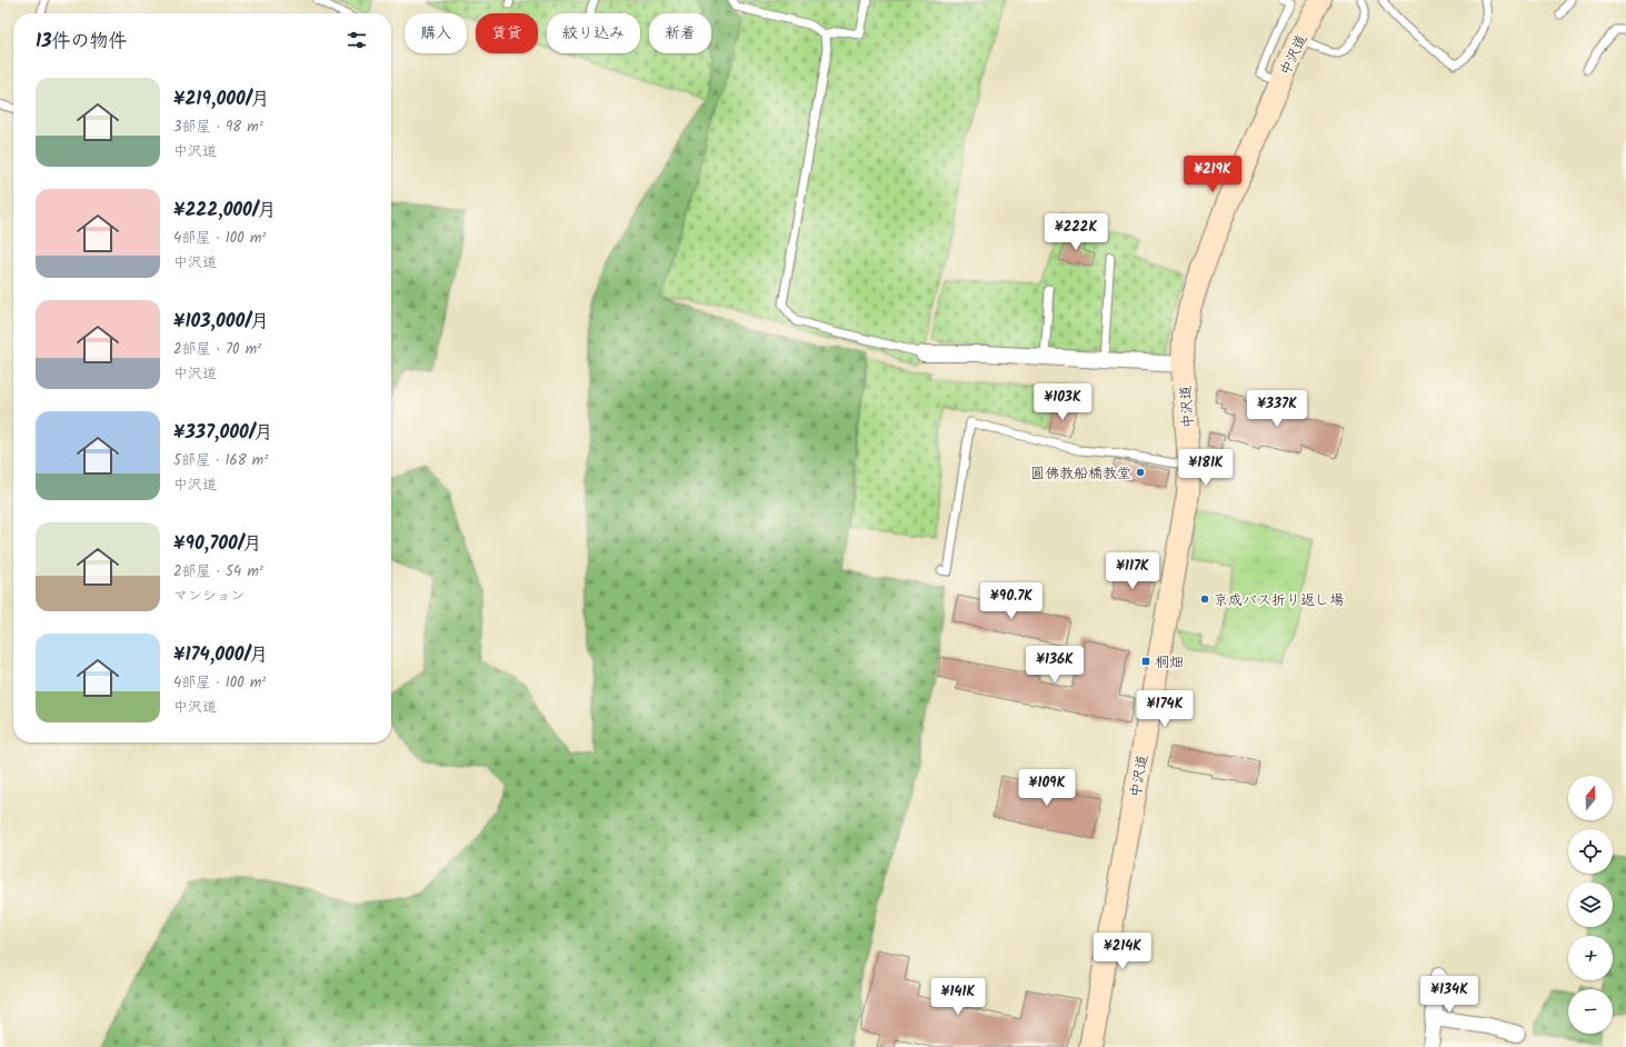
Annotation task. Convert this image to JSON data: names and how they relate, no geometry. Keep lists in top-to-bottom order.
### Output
{
  "streets": {
    "street": ["中沢道"]
  },
  "places": {
    "other": ["圓佛教船橋教堂", "京成バス折り返し場"],
    "transit": ["桐畑"]
  },
  "north": "top",
  "page": {
    "chip": [
      "購入",
      "賃貸",
      "絞り込み",
      "新着"
    ],
    "heading": "13件の物件",
    "list": [
      {
        "name": "¥219,000/月",
        "note": "3部屋 · 98 m² · 中沢道"
      },
      {
        "name": "¥222,000/月",
        "note": "4部屋 · 100 m² · 中沢道"
      },
      {
        "name": "¥103,000/月",
        "note": "2部屋 · 70 m² · 中沢道"
      },
      {
        "name": "¥337,000/月",
        "note": "5部屋 · 168 m² · 中沢道"
      },
      {
        "name": "¥90,700/月",
        "note": "2部屋 · 54 m² · マンション"
      },
      {
        "name": "¥174,000/月",
        "note": "4部屋 · 100 m² · 中沢道"
      }
    ],
    "price": [
      "¥219K",
      "¥222K",
      "¥103K",
      "¥337K",
      "¥181K",
      "¥117K",
      "¥90.7K",
      "¥136K",
      "¥174K",
      "¥109K",
      "¥214K",
      "¥134K",
      "¥141K"
    ],
    "map_buttons": ["+", "−"]
  }
}
